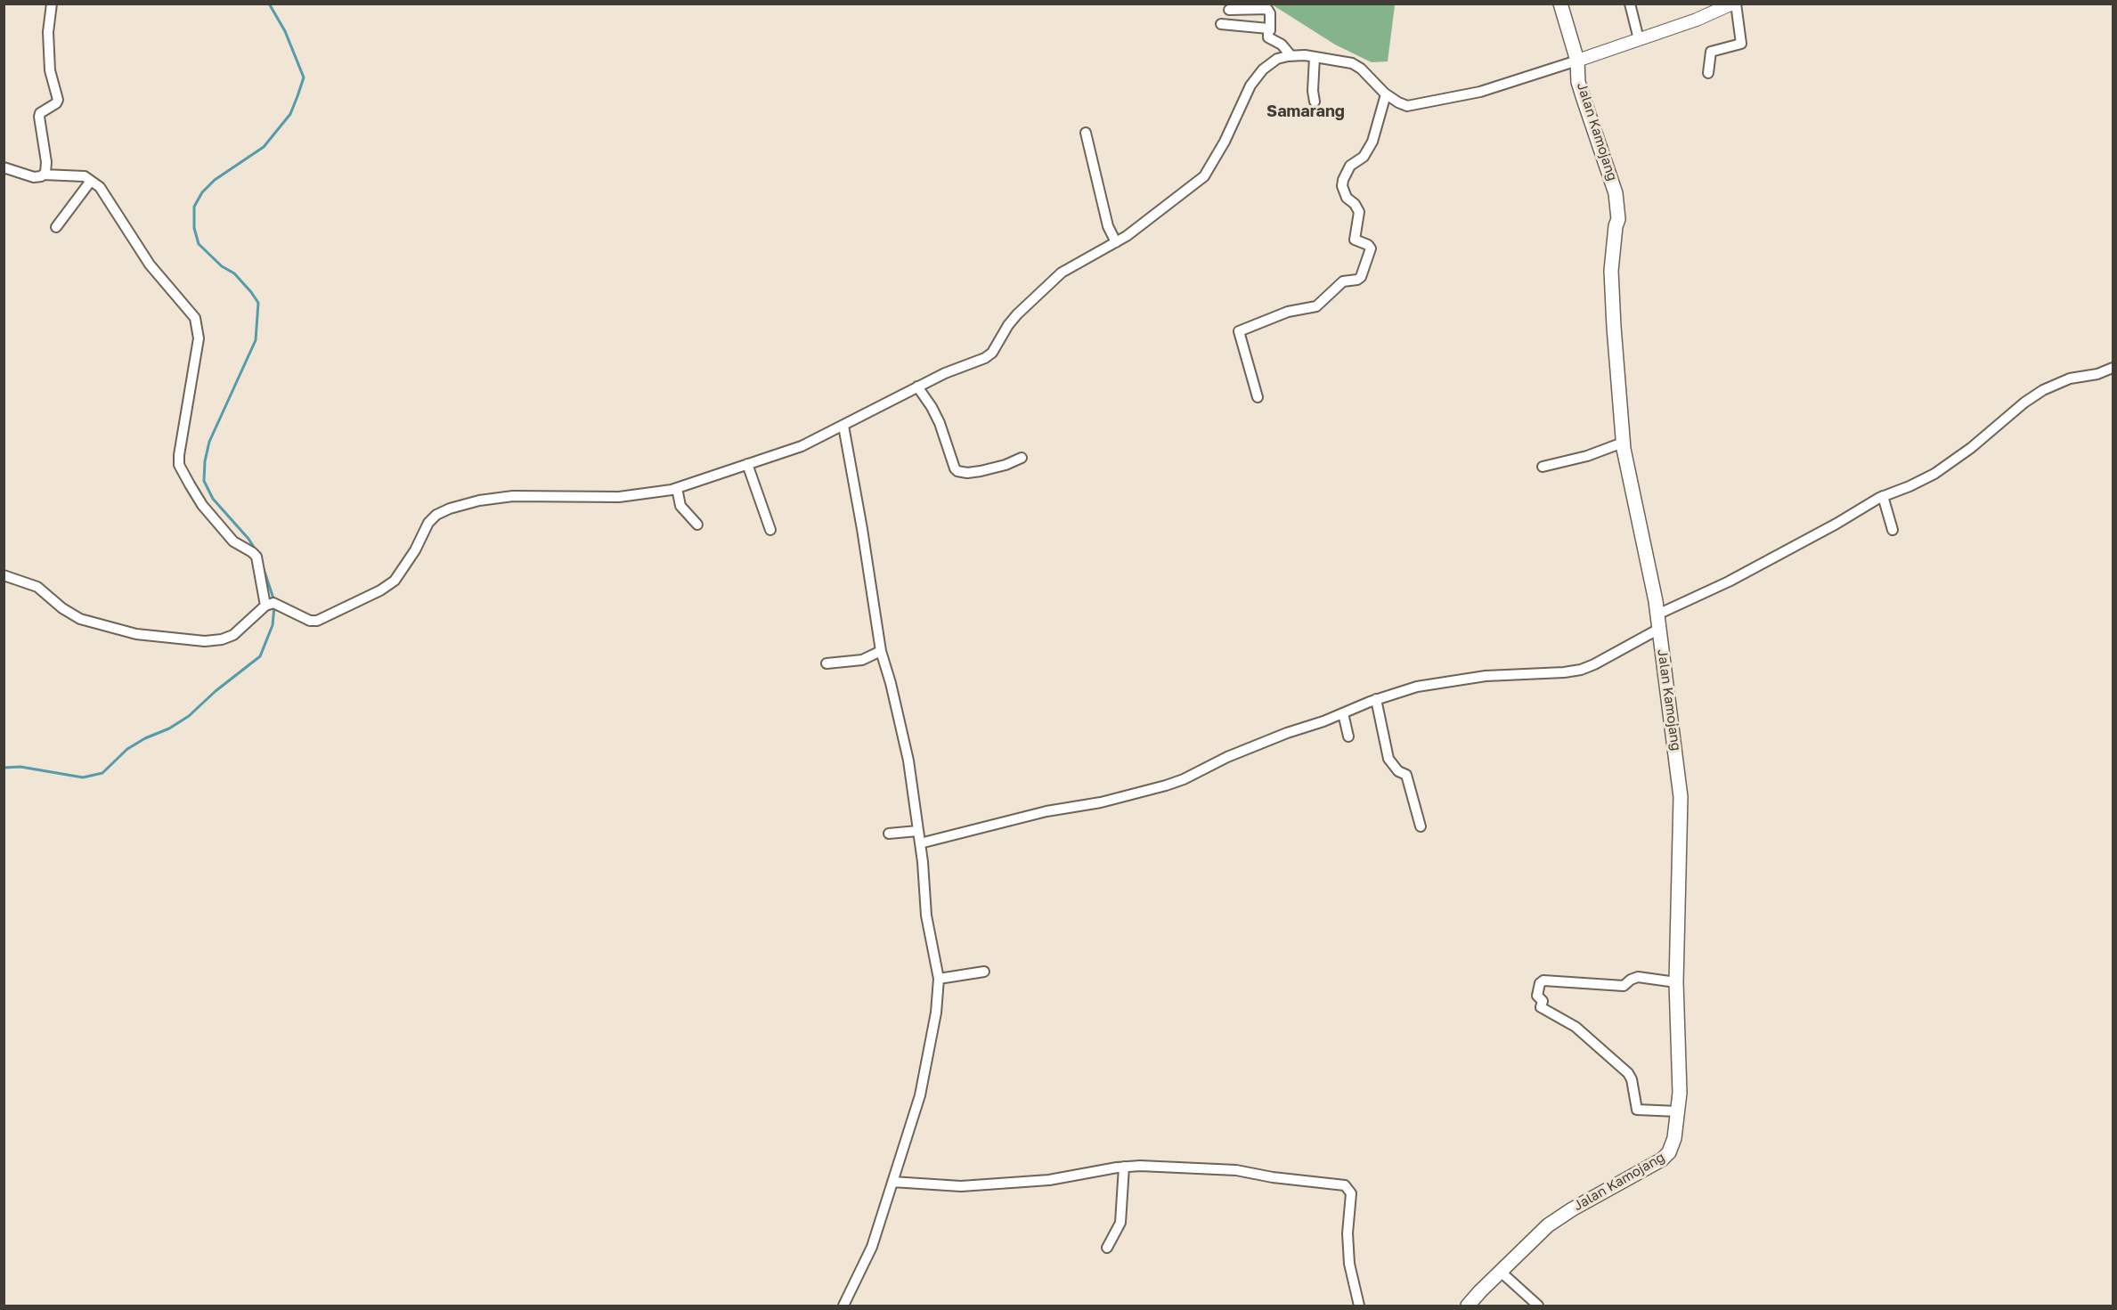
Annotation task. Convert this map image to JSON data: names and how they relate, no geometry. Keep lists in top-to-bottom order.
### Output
{
  "streets": {
    "main road": ["Jalan Kamojang"]
  },
  "districts": ["Samarang"]
}
